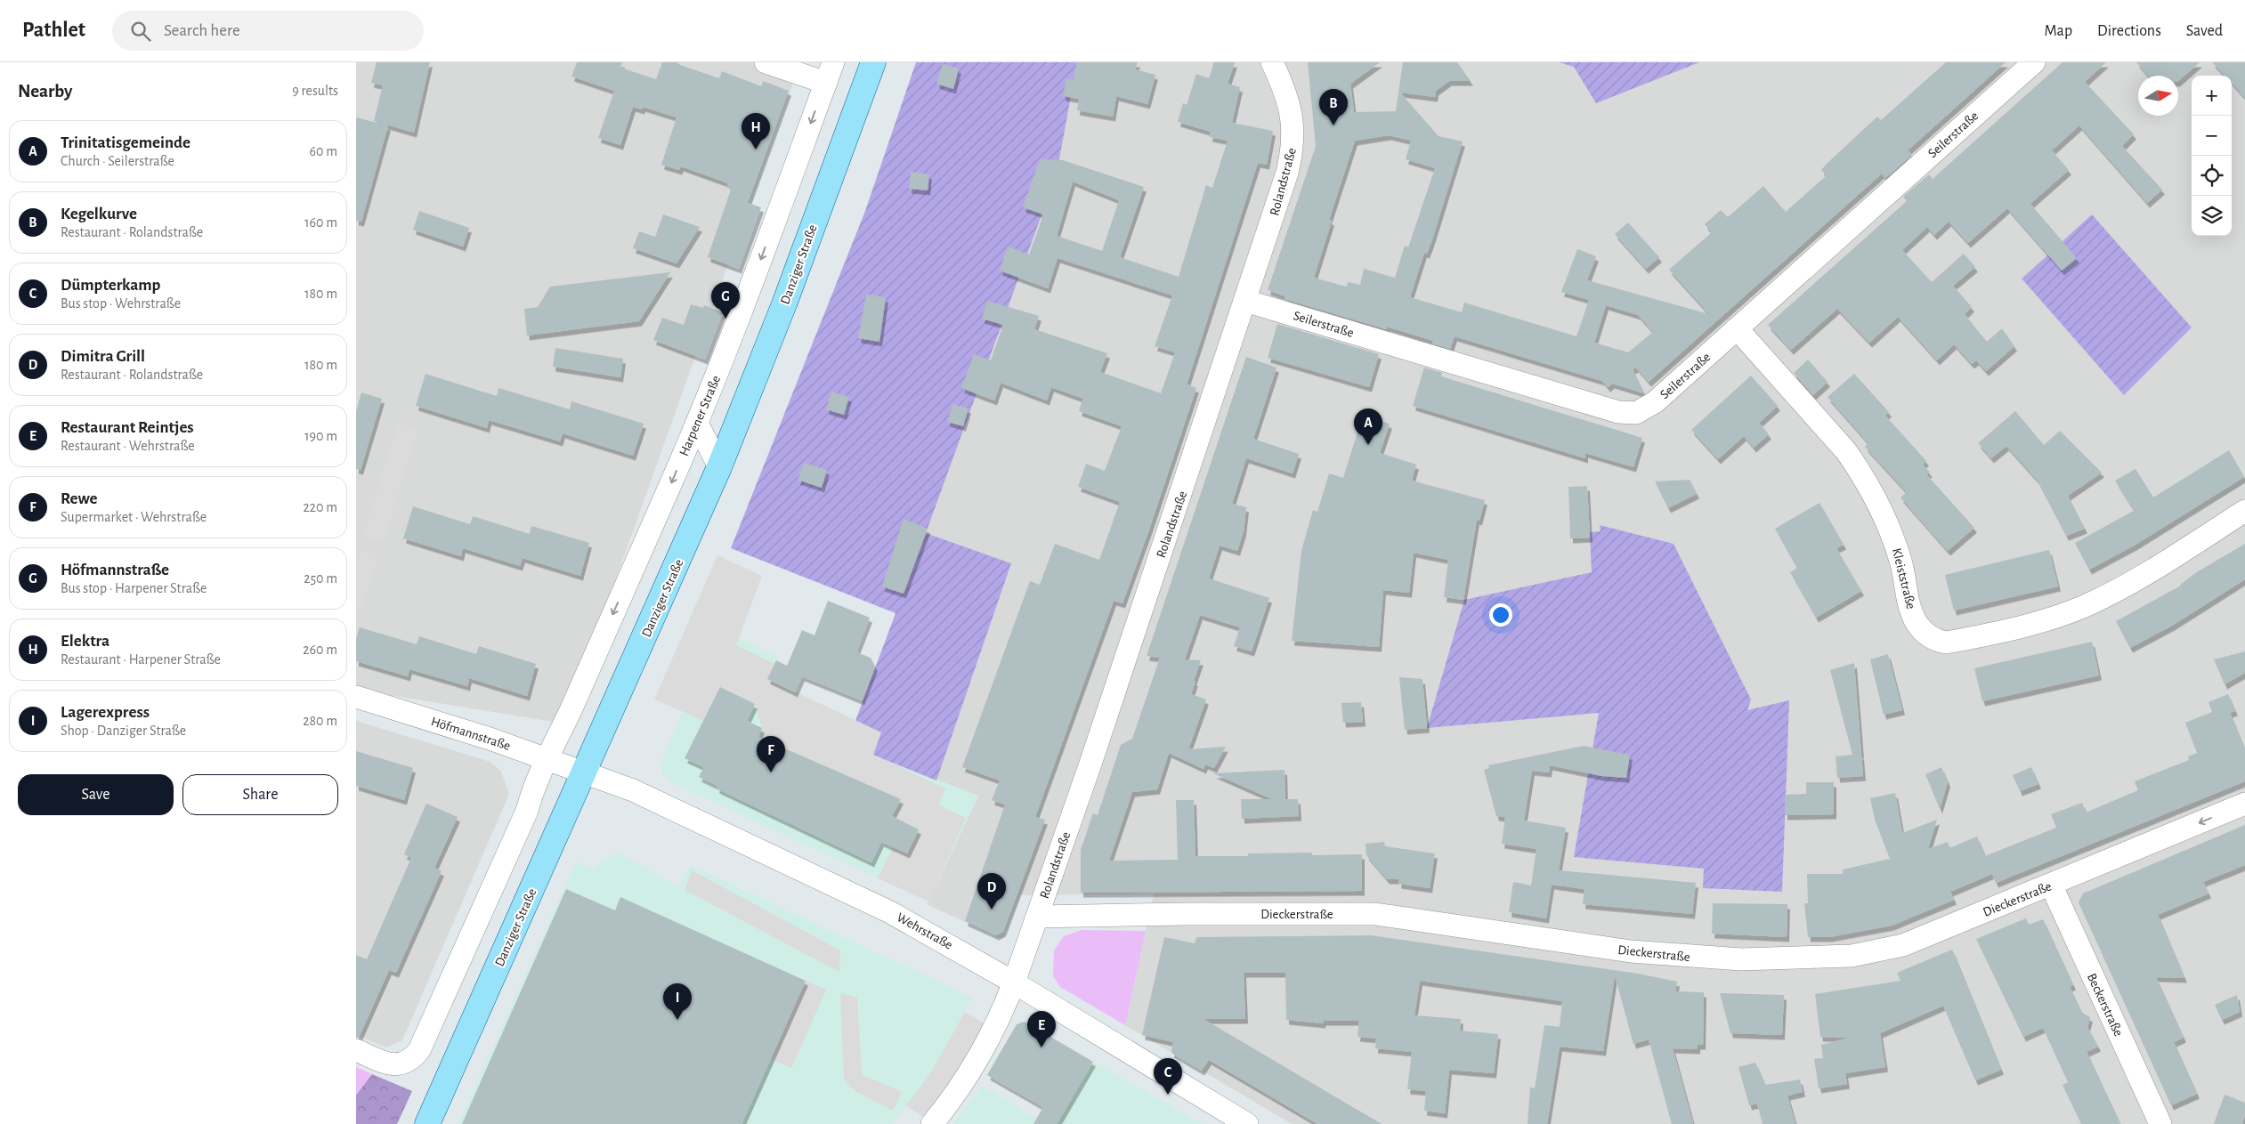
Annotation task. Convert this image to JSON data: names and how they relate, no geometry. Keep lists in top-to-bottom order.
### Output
{
  "streets": {
    "main road": ["Danziger Straße"],
    "street": [
      "Seilerstraße",
      "Rolandstraße",
      "Harpener Straße",
      "Kleiststraße",
      "Höfmannstraße",
      "Dieckerstraße",
      "Wehrstraße",
      "Beckerstraße"
    ]
  },
  "crossings": [
    ["Seilerstraße", "Rolandstraße"],
    ["Seilerstraße", "Kleiststraße"],
    ["Rolandstraße", "Dieckerstraße"],
    ["Rolandstraße", "Wehrstraße"],
    ["Danziger Straße", "Höfmannstraße"],
    ["Danziger Straße", "Wehrstraße"],
    ["Harpener Straße", "Höfmannstraße"],
    ["Höfmannstraße", "Wehrstraße"],
    ["Dieckerstraße", "Beckerstraße"]
  ],
  "one_way": ["Harpener Straße"],
  "north": "right",
  "page": {
    "header": "Pathlet",
    "search": "Search here",
    "nav": ["Map", "Directions", "Saved"],
    "heading": ["Nearby", "9 results"],
    "map_buttons": ["+", "−"],
    "pins": [
      "B",
      "H",
      "G",
      "A",
      "F",
      "D",
      "I",
      "E",
      "C"
    ],
    "list": [
      {
        "mark": "A",
        "name": "Trinitatisgemeinde",
        "note": "Church · Seilerstraße",
        "value": "60 m"
      },
      {
        "mark": "B",
        "name": "Kegelkurve",
        "note": "Restaurant · Rolandstraße",
        "value": "160 m"
      },
      {
        "mark": "C",
        "name": "Dümpterkamp",
        "note": "Bus stop · Wehrstraße",
        "value": "180 m"
      },
      {
        "mark": "D",
        "name": "Dimitra Grill",
        "note": "Restaurant · Rolandstraße",
        "value": "180 m"
      },
      {
        "mark": "E",
        "name": "Restaurant Reintjes",
        "note": "Restaurant · Wehrstraße",
        "value": "190 m"
      },
      {
        "mark": "F",
        "name": "Rewe",
        "note": "Supermarket · Wehrstraße",
        "value": "220 m"
      },
      {
        "mark": "G",
        "name": "Höfmannstraße",
        "note": "Bus stop · Harpener Straße",
        "value": "250 m"
      },
      {
        "mark": "H",
        "name": "Elektra",
        "note": "Restaurant · Harpener Straße",
        "value": "260 m"
      },
      {
        "mark": "I",
        "name": "Lagerexpress",
        "note": "Shop · Danziger Straße",
        "value": "280 m"
      }
    ],
    "buttons": ["Save", "Share"]
  }
}
